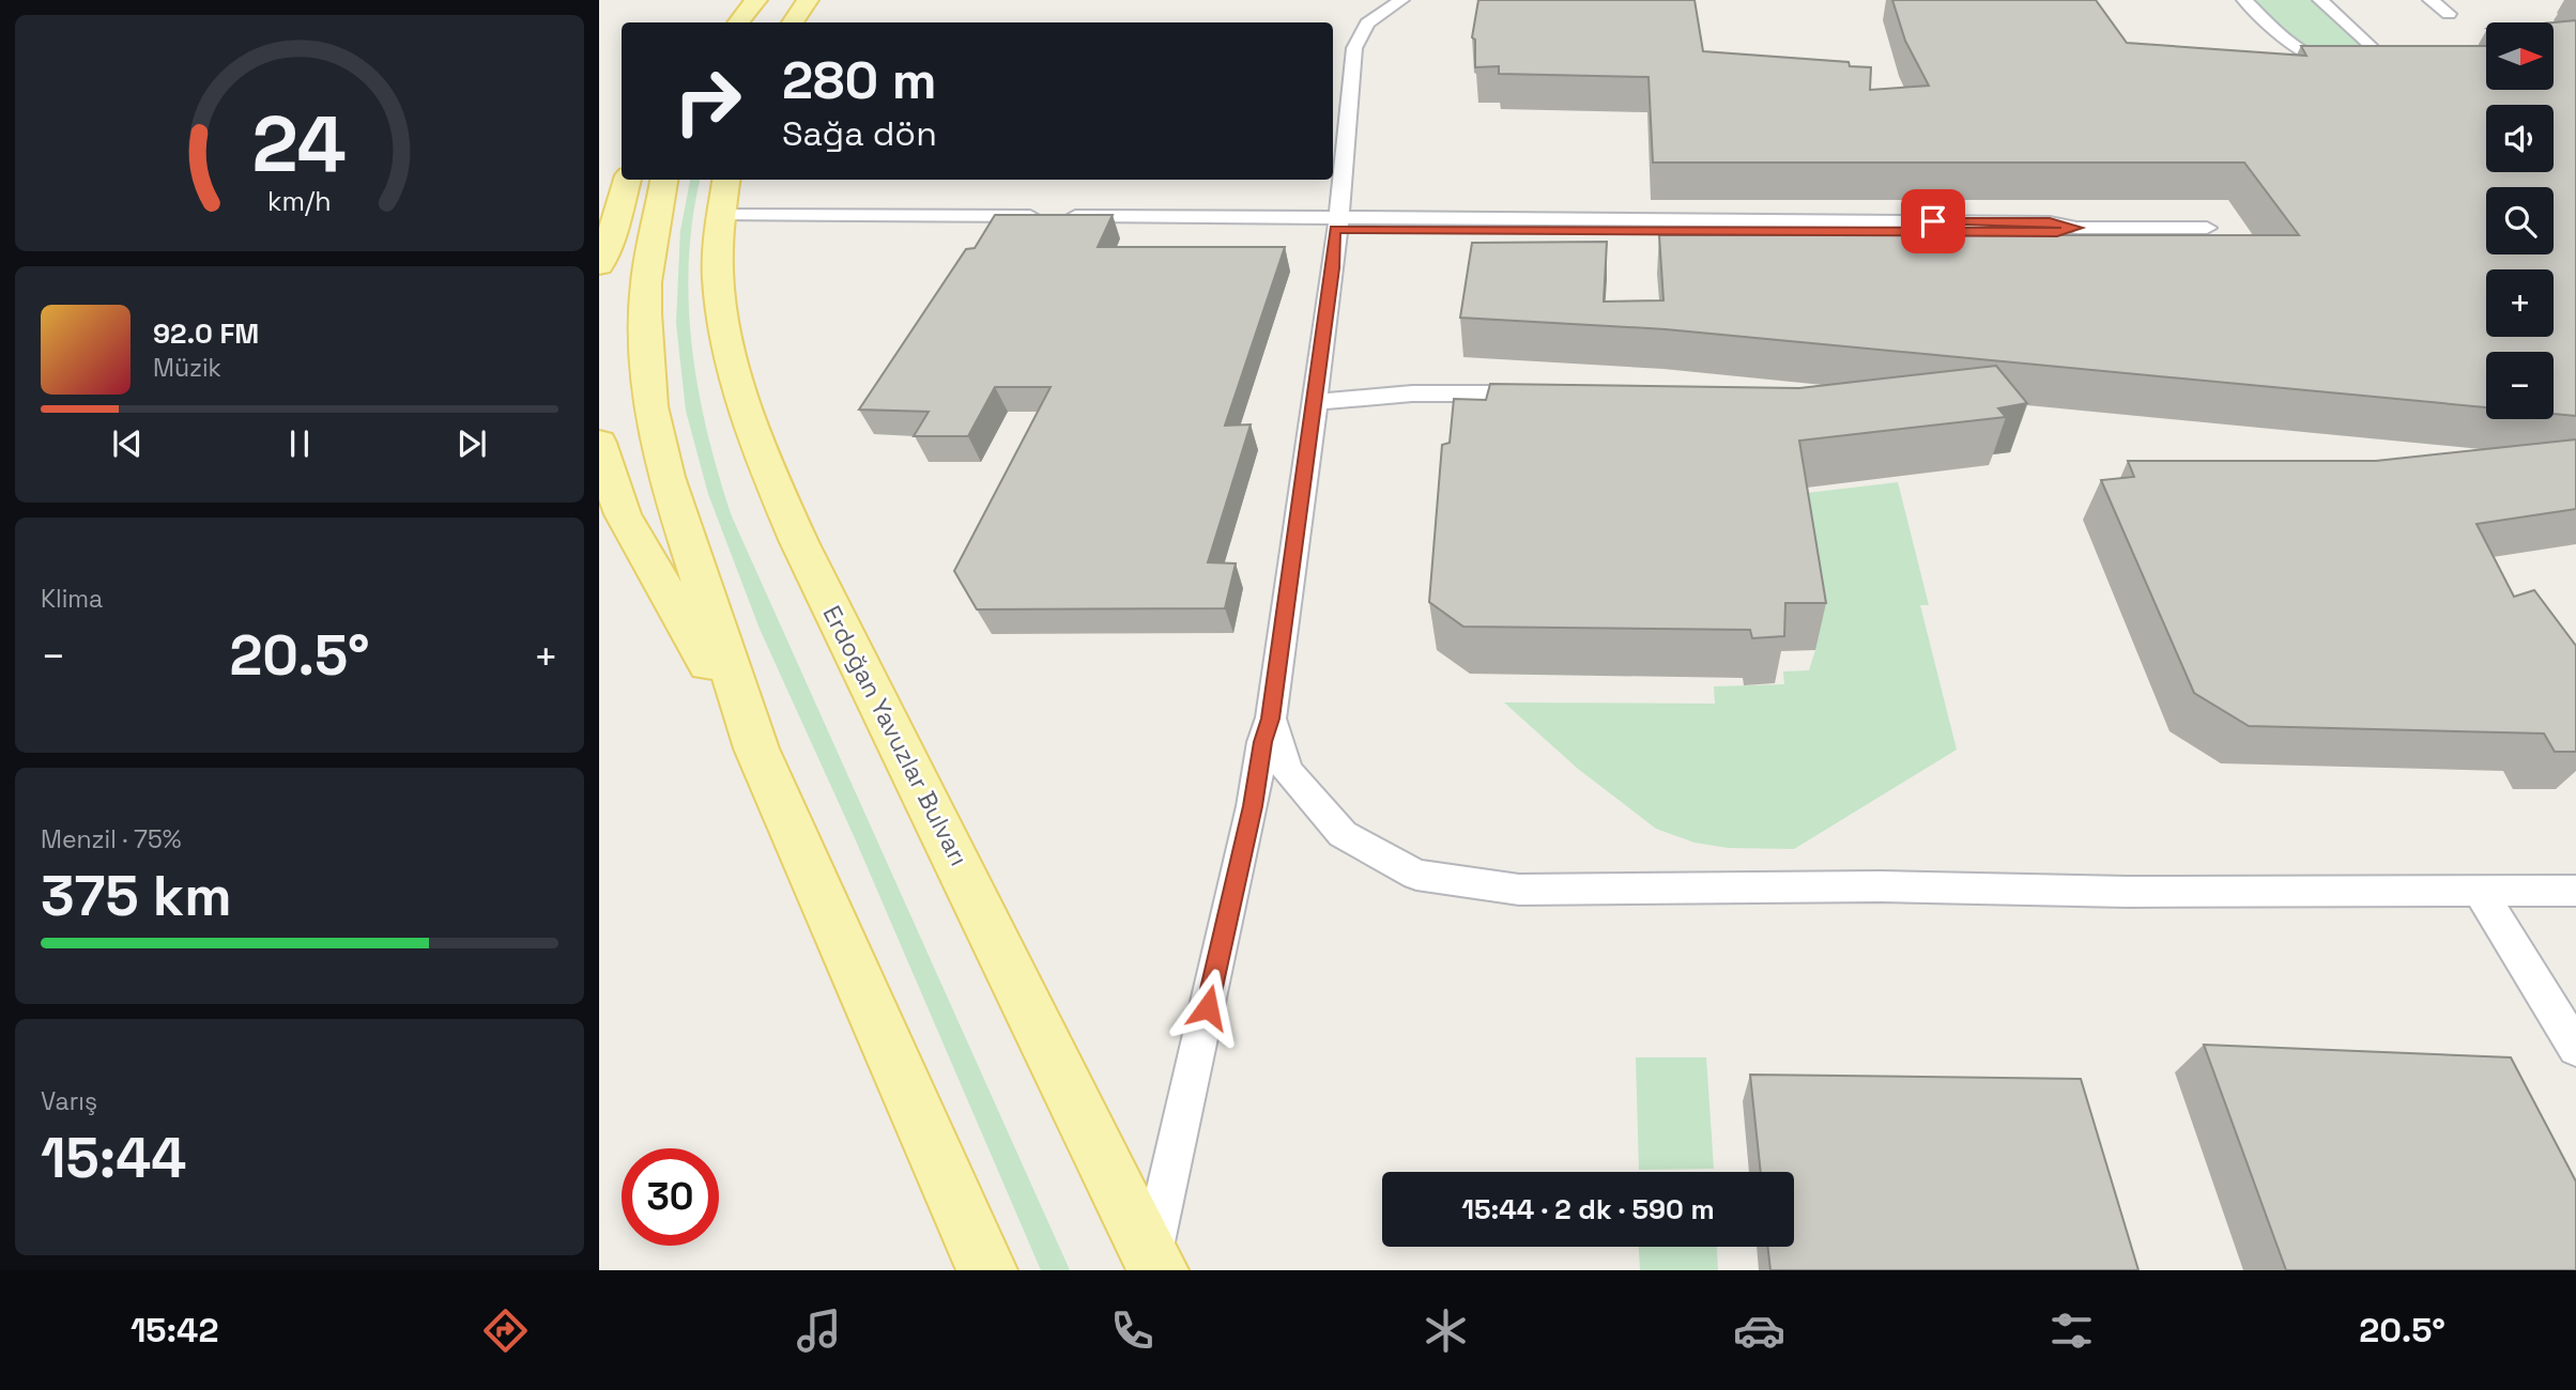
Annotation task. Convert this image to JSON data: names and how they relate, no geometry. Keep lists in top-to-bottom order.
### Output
{
  "streets": {
    "main road": ["Erdoğan Yavuzlar Bulvarı"]
  },
  "north": "right",
  "page": {
    "map_buttons": ["+", "−"],
    "turn": ["280 m", "Sağa dön"],
    "song": ["92.0 FM", "Müzik"],
    "tile": [
      "Klima",
      ["Menzil · 75%", "375 km"],
      ["Varış", "15:44"]
    ],
    "heat": ["−", "20.5°", "+"],
    "limit": "30",
    "trip": "15:44 · 2 dk · 590 m",
    "tabs": ["15:42", "20.5°"],
    "gauge": ["24", "km/h"]
  }
}
